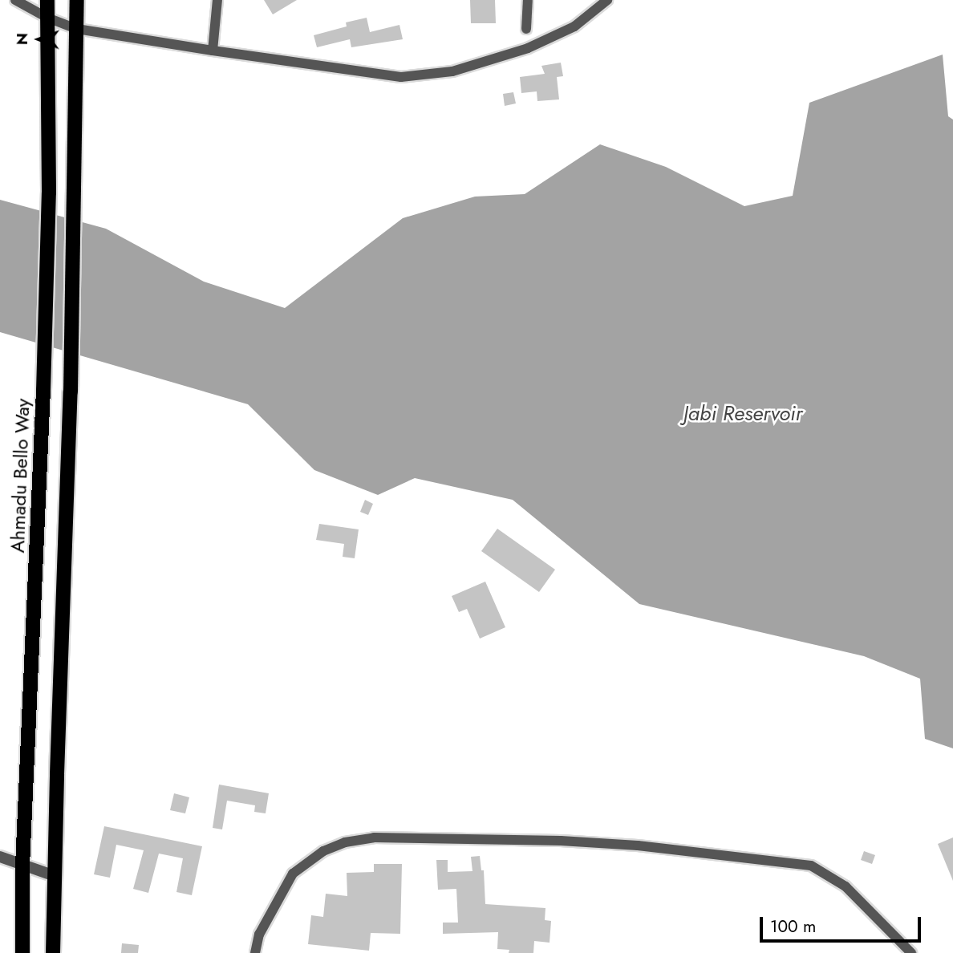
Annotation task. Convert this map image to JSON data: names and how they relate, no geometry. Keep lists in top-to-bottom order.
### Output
{
  "streets": {
    "main road": ["Ahmadu Bello Way"]
  },
  "water": ["Jabi Reservoir"],
  "scale_bar": "100 m",
  "north": "left"
}
